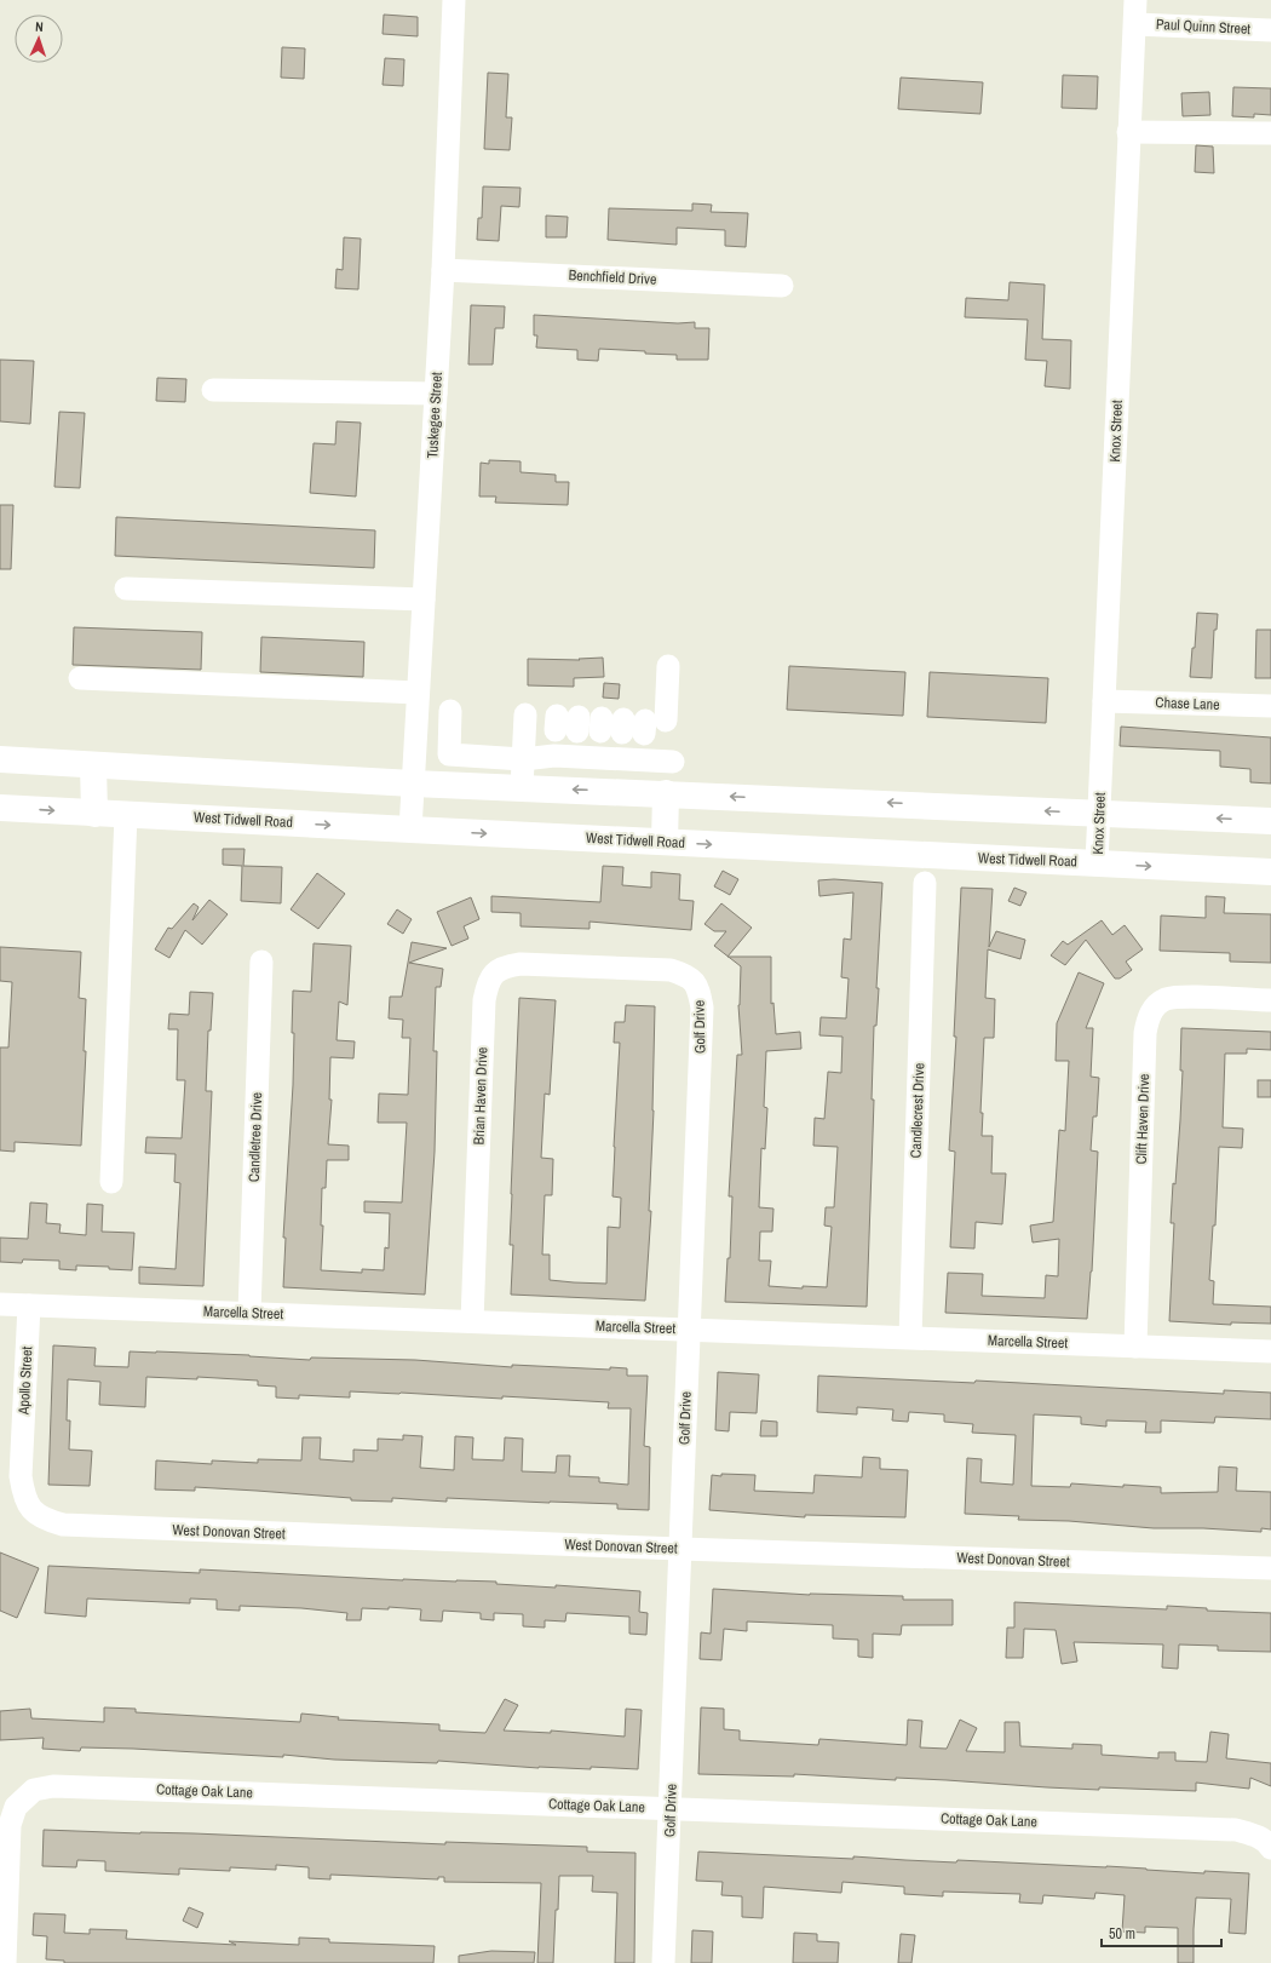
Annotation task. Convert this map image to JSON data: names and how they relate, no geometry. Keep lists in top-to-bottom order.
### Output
{
  "streets": {
    "main road": ["West Tidwell Road"],
    "street": [
      "Paul Quinn Street",
      "Benchfield Drive",
      "Tuskegee Street",
      "Knox Street",
      "Chase Lane",
      "Golf Drive",
      "Brian Haven Drive",
      "Candlecrest Drive",
      "Clift Haven Drive",
      "Candletree Drive",
      "Marcella Street",
      "Apollo Street",
      "West Donovan Street",
      "Cottage Oak Lane"
    ]
  },
  "crossings": [
    ["Paul Quinn Street", "Knox Street"],
    ["Benchfield Drive", "Tuskegee Street"],
    ["Tuskegee Street", "West Tidwell Road"],
    ["Knox Street", "Chase Lane"],
    ["Knox Street", "West Tidwell Road"],
    ["Golf Drive", "Brian Haven Drive"],
    ["Golf Drive", "Marcella Street"],
    ["Golf Drive", "West Donovan Street"],
    ["Golf Drive", "Cottage Oak Lane"],
    ["Brian Haven Drive", "Marcella Street"],
    ["Candlecrest Drive", "Marcella Street"],
    ["Clift Haven Drive", "Marcella Street"],
    ["Candletree Drive", "Marcella Street"],
    ["Marcella Street", "Apollo Street"],
    ["Apollo Street", "West Donovan Street"]
  ],
  "scale_bar": "50 m",
  "north": "top"
}
